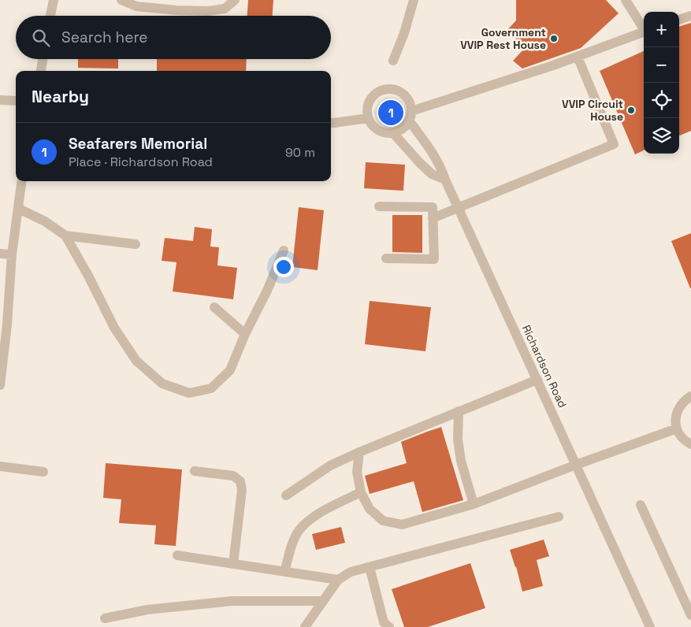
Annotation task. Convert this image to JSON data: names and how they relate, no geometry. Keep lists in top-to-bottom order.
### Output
{
  "streets": {
    "street": ["Richardson Road"]
  },
  "places": ["Government VVIP Rest House", "VVIP Circuit House"],
  "page": {
    "map_buttons": ["+", "−"],
    "search": "Search here",
    "heading": "Nearby",
    "pins": "1",
    "list": [
      {
        "mark": "1",
        "name": "Seafarers Memorial",
        "note": "Place · Richardson Road",
        "value": "90 m"
      }
    ]
  }
}
